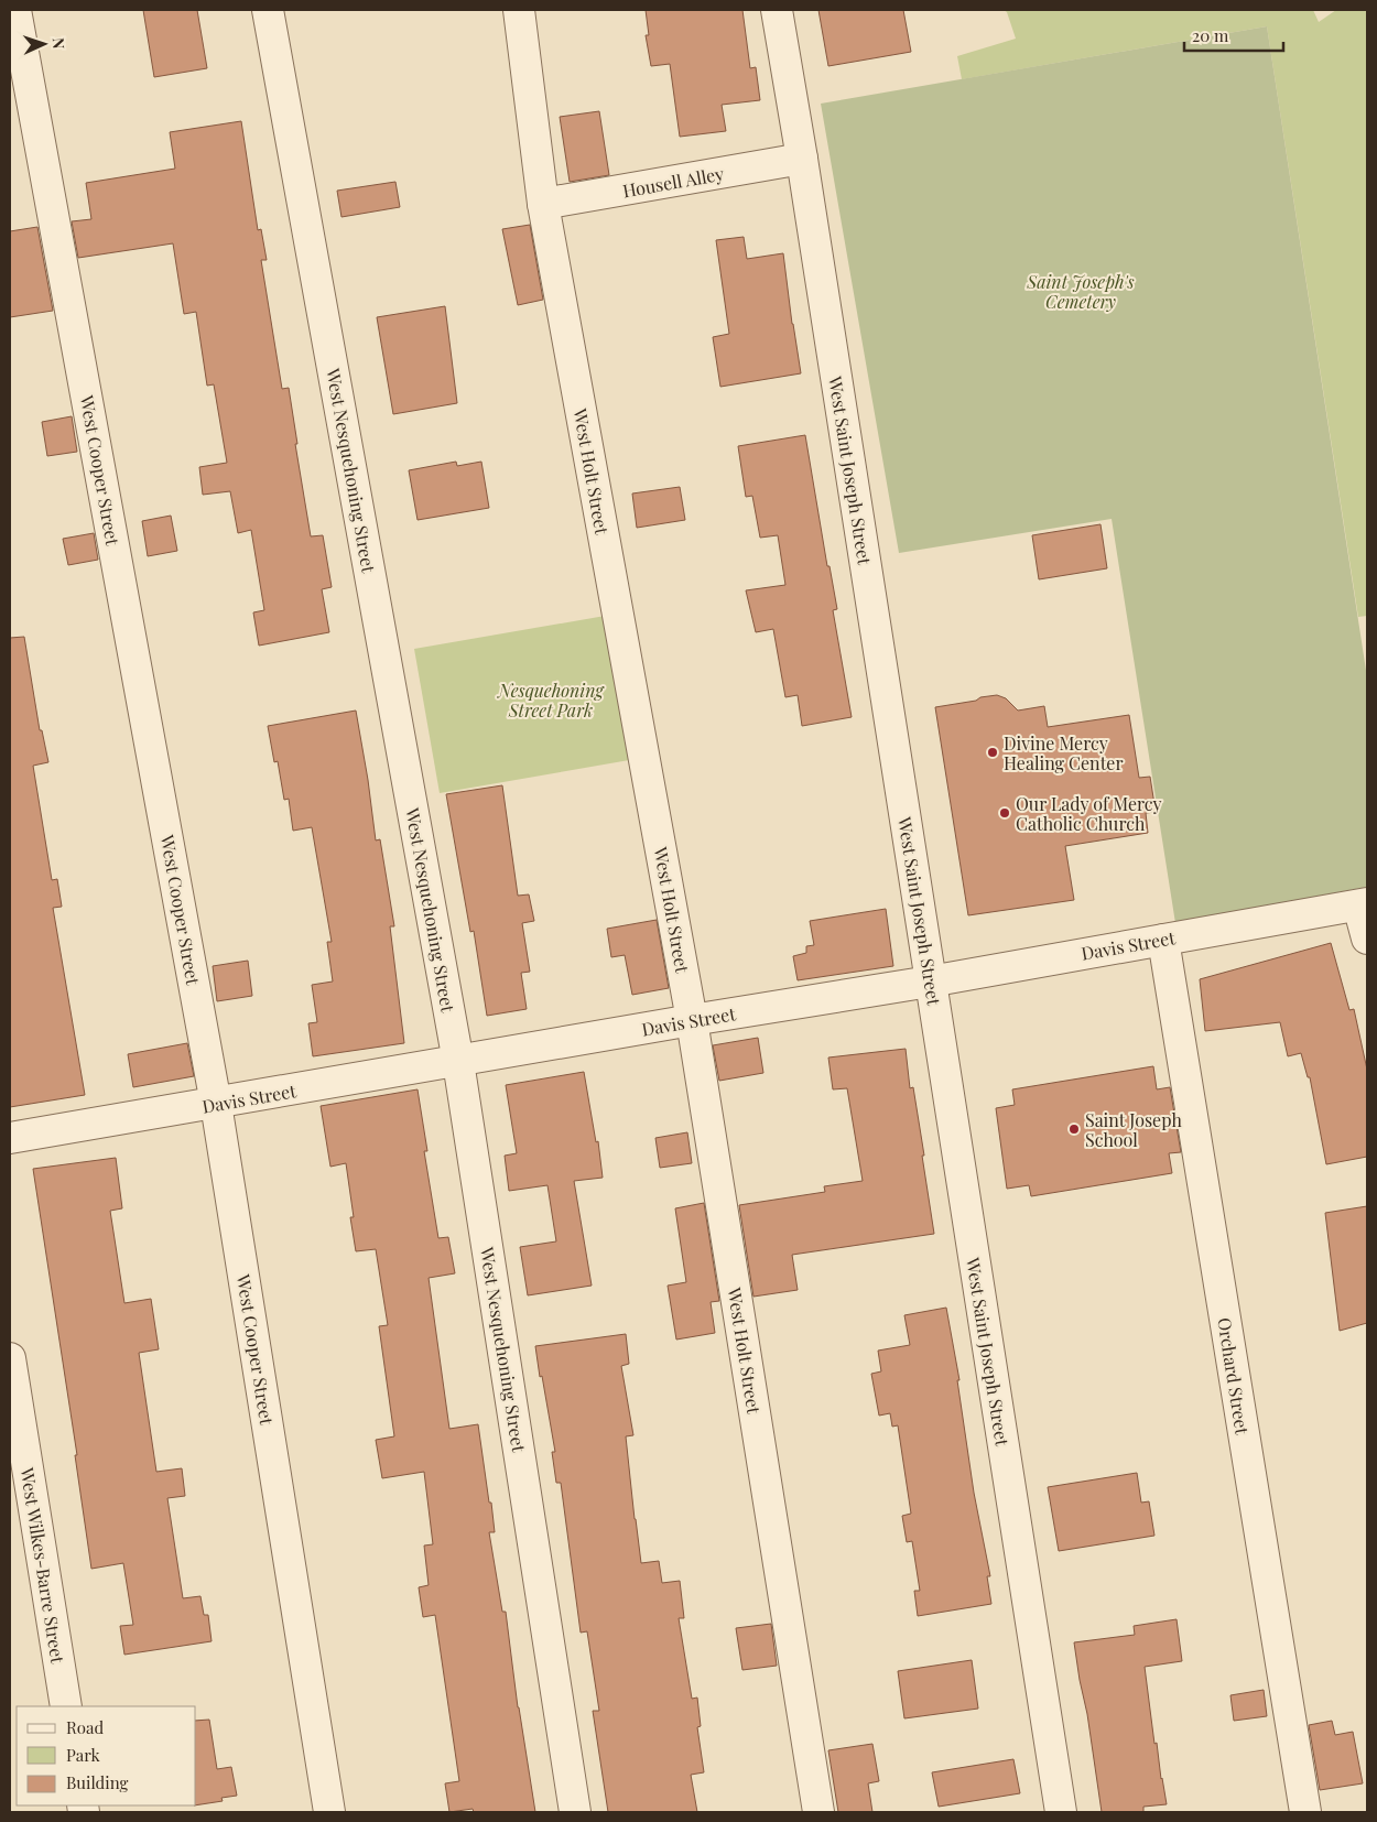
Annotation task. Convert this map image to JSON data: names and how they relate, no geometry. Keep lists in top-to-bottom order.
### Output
{
  "streets": {
    "street": [
      "Housell Alley",
      "West Cooper Street",
      "West Nesquehoning Street",
      "West Saint Joseph Street",
      "West Holt Street",
      "Davis Street",
      "Orchard Street",
      "West Wilkes-Barre Street"
    ]
  },
  "crossings": [
    ["Housell Alley", "West Saint Joseph Street"],
    ["Housell Alley", "West Holt Street"],
    ["West Cooper Street", "Davis Street"],
    ["West Nesquehoning Street", "Davis Street"],
    ["West Saint Joseph Street", "Davis Street"],
    ["West Holt Street", "Davis Street"],
    ["Davis Street", "Orchard Street"]
  ],
  "parks": ["Saint Joseph's Cemetery", "Nesquehoning Street Park"],
  "places": ["Divine Mercy Healing Center", "Our Lady of Mercy Catholic Church", "Saint Joseph School"],
  "legend": ["Road", "Park", "Building"],
  "scale_bar": "20 m",
  "north": "right"
}
